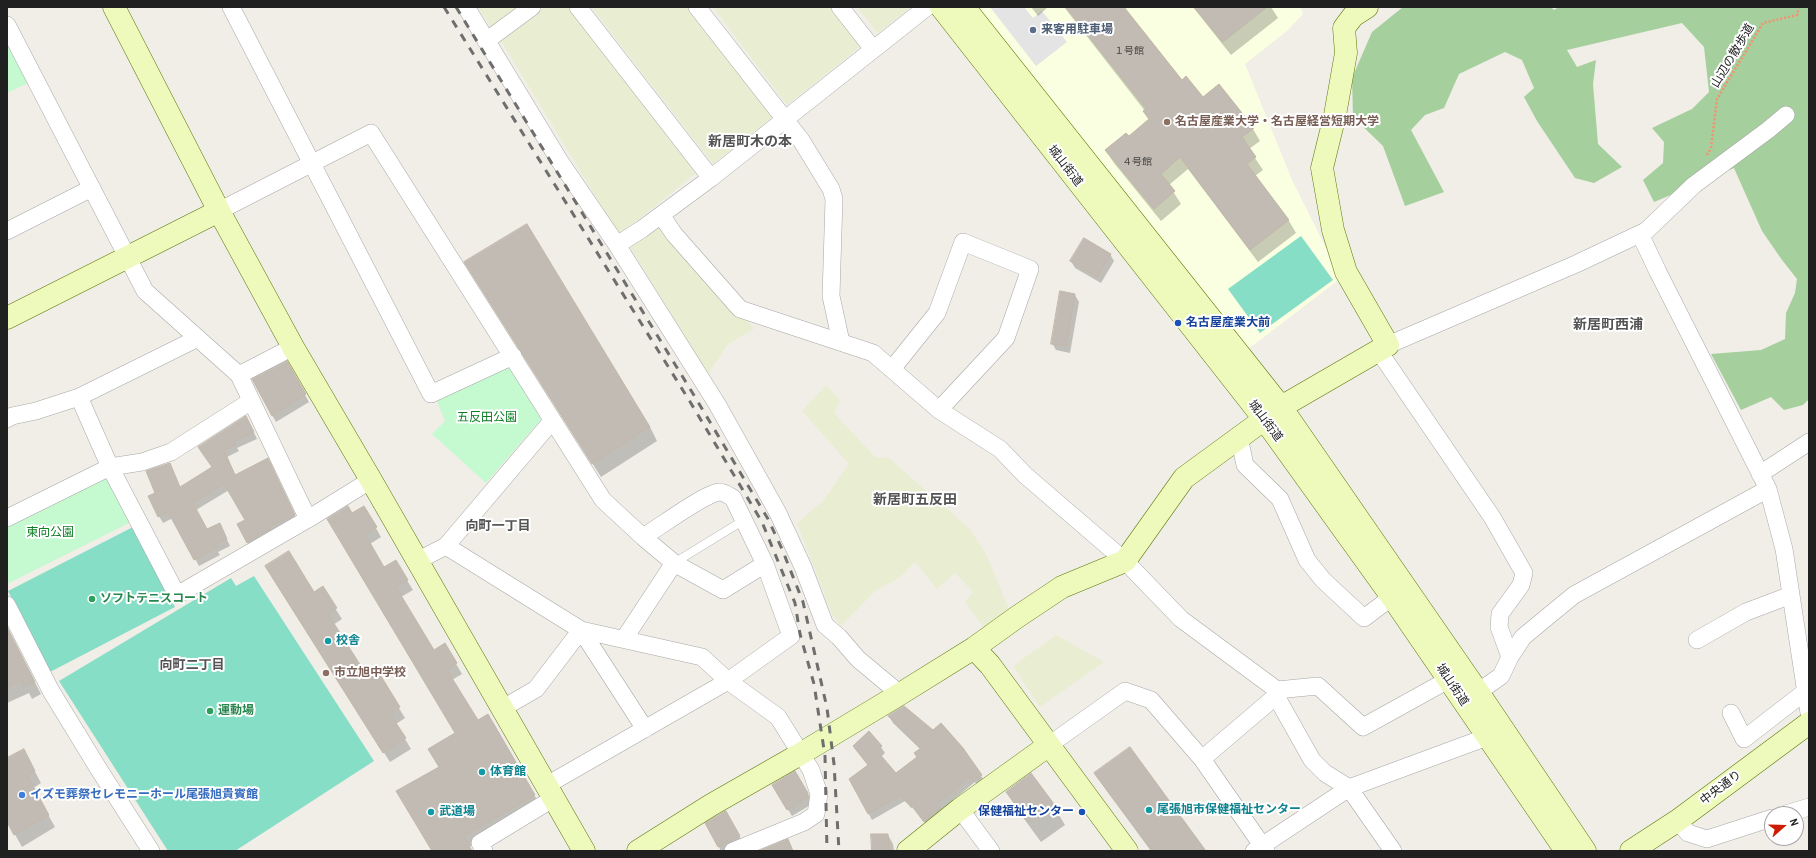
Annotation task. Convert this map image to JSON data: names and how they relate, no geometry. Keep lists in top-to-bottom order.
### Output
{
  "streets": {
    "street": ["城山街道", "中央通り"],
    "path": ["山辺の散歩道"]
  },
  "districts": [
    "新居町木の本",
    "新居町西浦",
    "新居町五反田",
    "向町一丁目",
    "向町二丁目"
  ],
  "parks": ["五反田公園", "東向公園"],
  "places": [
    "来客用駐車場",
    "名古屋産業大学・名古屋経営短期大学",
    "名古屋産業大前",
    "ソフトテニスコート",
    "校舎",
    "市立旭中学校",
    "運動場",
    "体育館",
    "イズモ葬祭セレモニーホール尾張旭貴賓館",
    "尾張旭市保健福祉センター",
    "武道場",
    "保健福祉センター"
  ],
  "house_numbers": ["１号館", "４号館"],
  "north": "right"
}
